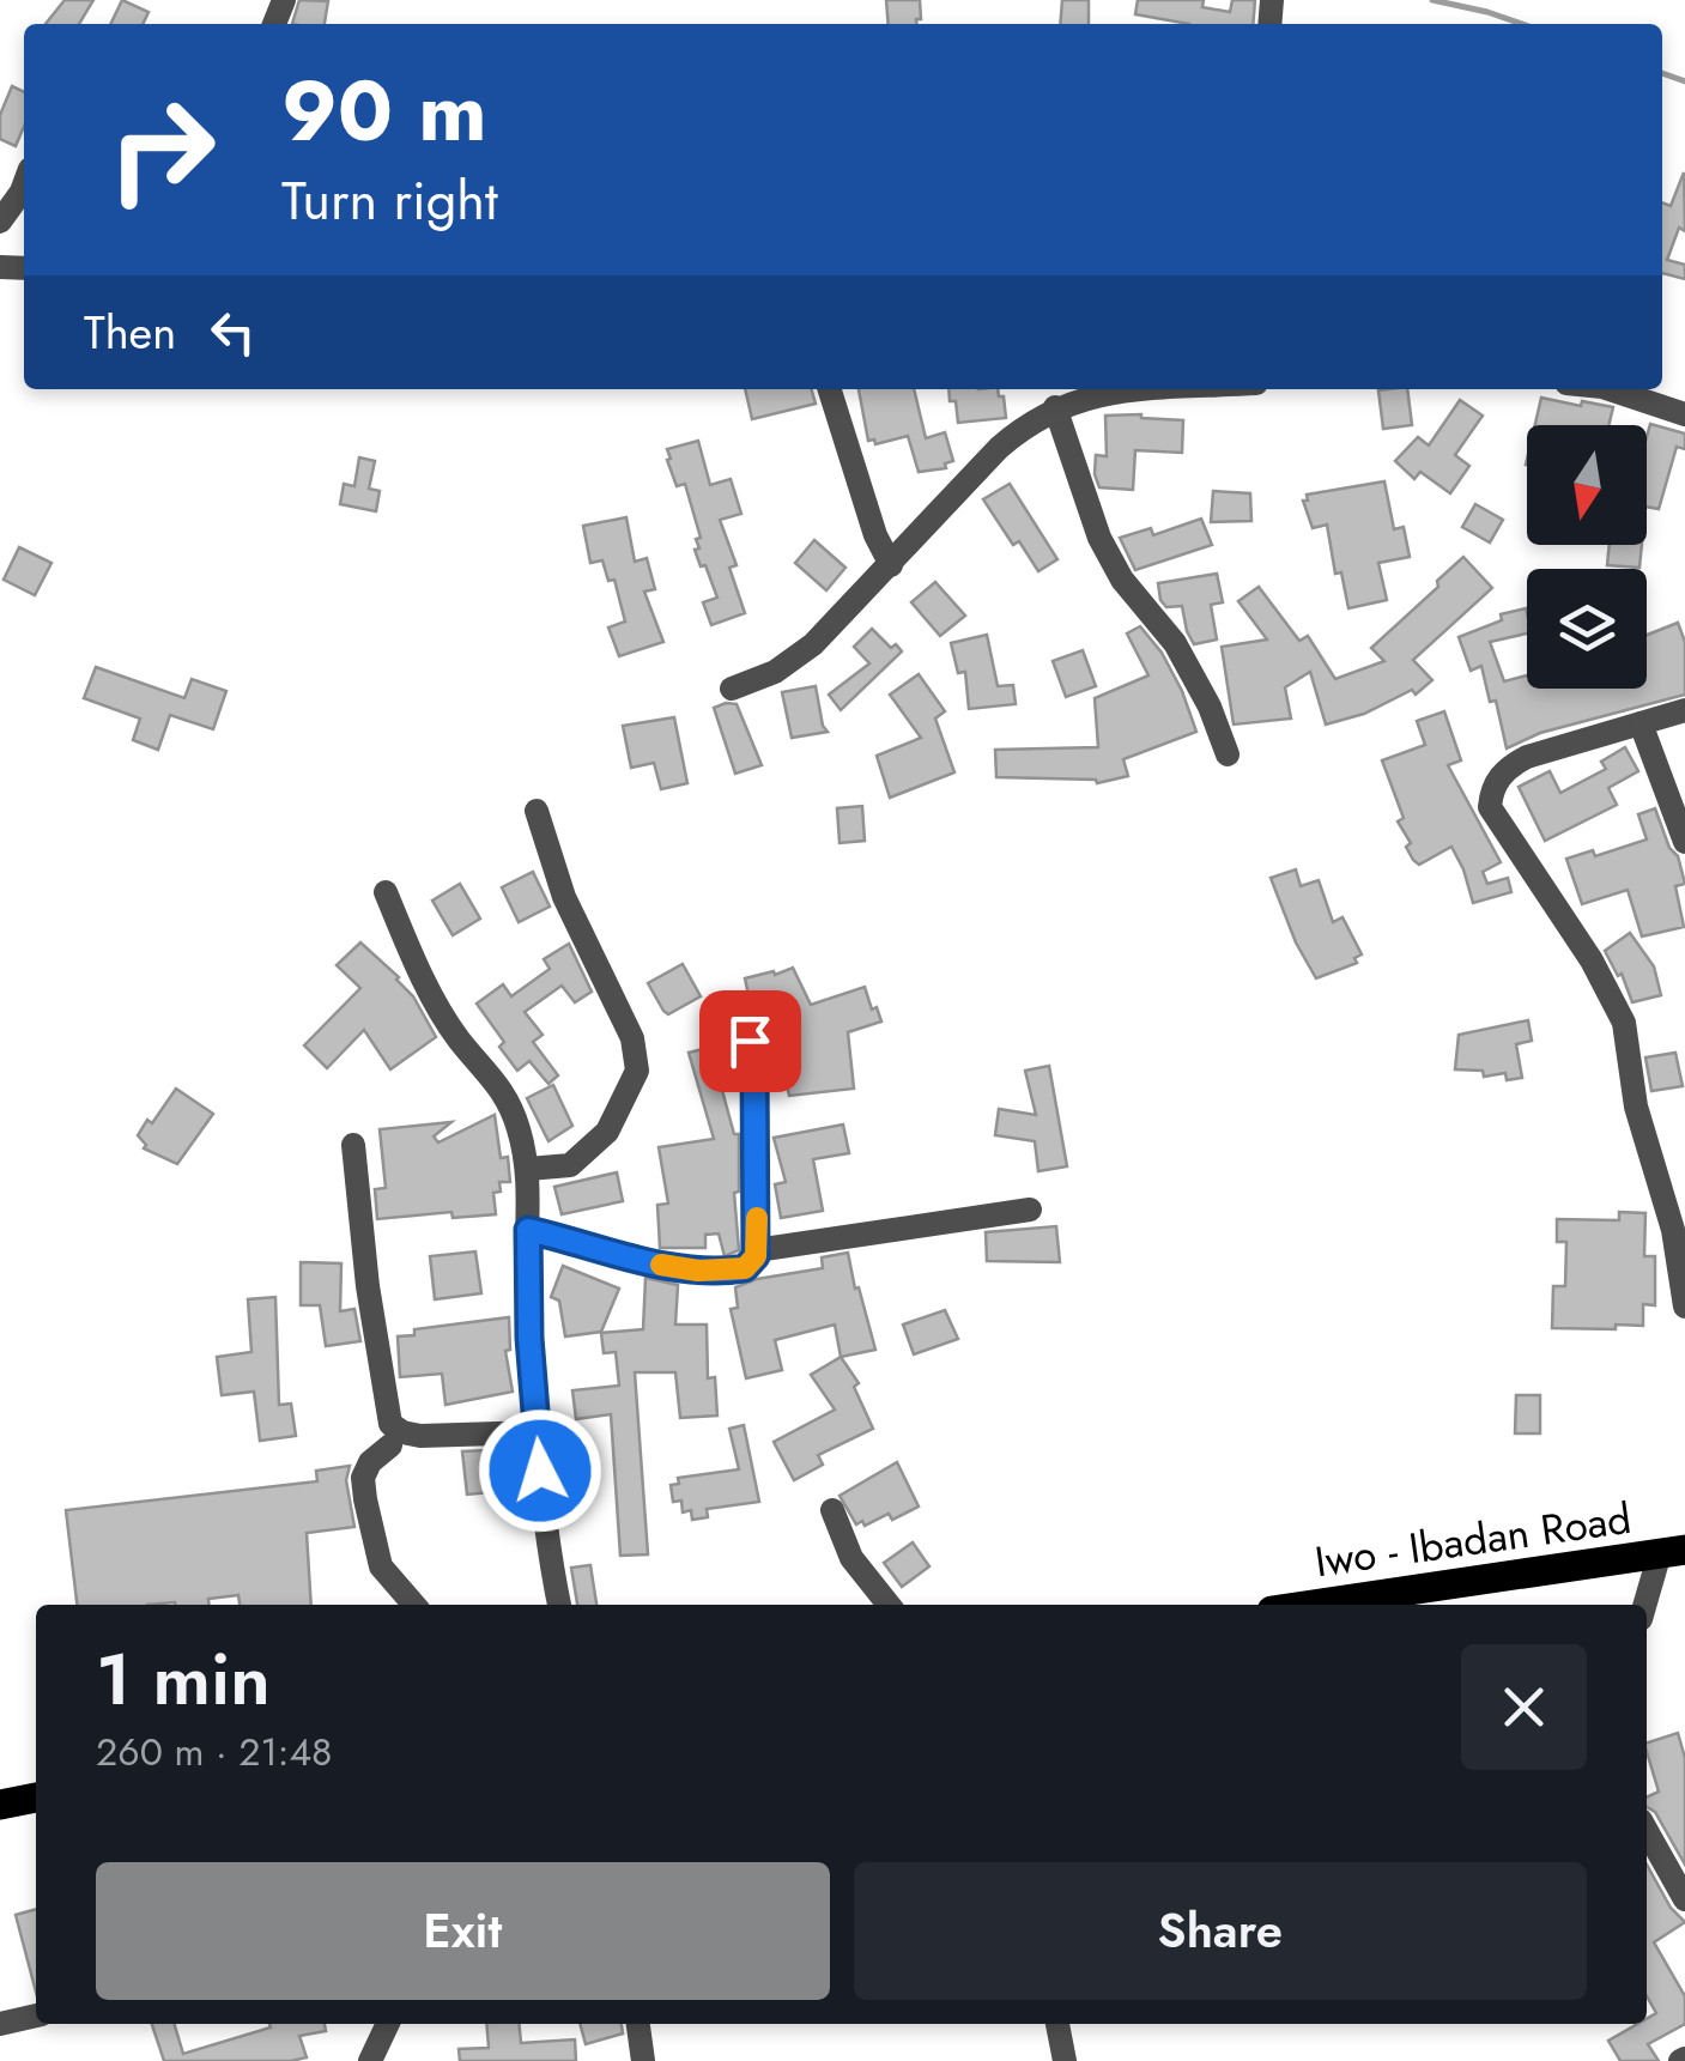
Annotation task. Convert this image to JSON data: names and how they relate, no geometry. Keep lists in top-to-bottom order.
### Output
{
  "streets": {
    "main road": ["Iwo - Ibadan Road"]
  },
  "north": "bottom",
  "page": {
    "turn": ["90 m", "Turn right"],
    "then": "Then",
    "heading": ["1 min", "260 m · 21:48"],
    "buttons": ["Exit", "Share"]
  }
}
